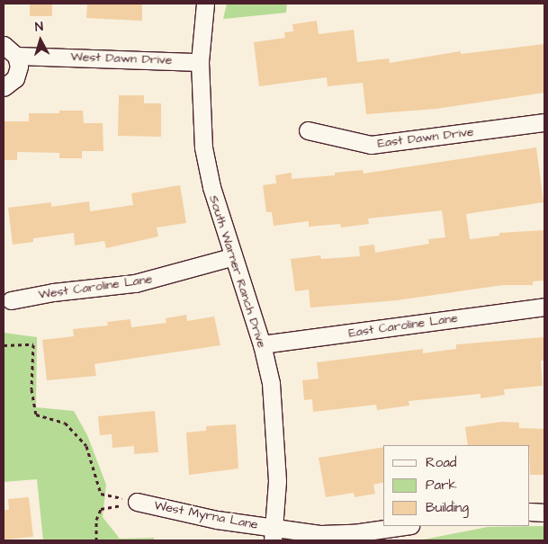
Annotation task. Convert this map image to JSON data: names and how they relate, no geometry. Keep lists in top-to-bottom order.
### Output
{
  "streets": {
    "street": [
      "West Dawn Drive",
      "East Dawn Drive",
      "South Warner Ranch Drive",
      "West Caroline Lane",
      "East Caroline Lane",
      "West Myrna Lane"
    ]
  },
  "crossings": [
    ["West Dawn Drive", "South Warner Ranch Drive"],
    ["South Warner Ranch Drive", "West Caroline Lane"],
    ["South Warner Ranch Drive", "East Caroline Lane"],
    ["South Warner Ranch Drive", "West Myrna Lane"]
  ],
  "legend": ["Road", "Park", "Building"],
  "north": "top"
}
